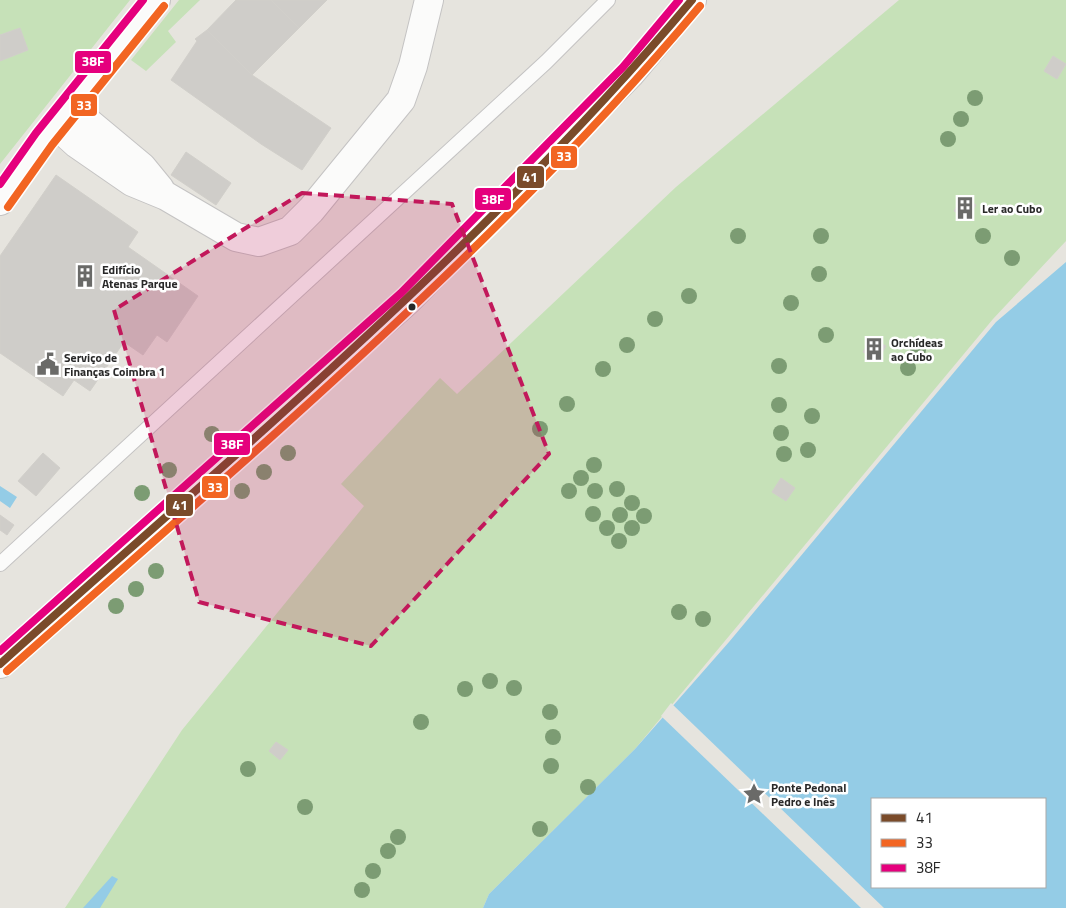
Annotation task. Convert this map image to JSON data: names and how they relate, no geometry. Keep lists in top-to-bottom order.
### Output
{
  "places": {
    "building": ["Ler ao Cubo", "Edifício Atenas Parque", "Orchídeas ao Cubo"],
    "public building": ["Serviço de Finanças Coimbra 1"],
    "place": ["Ponte Pedonal Pedro e Inês"]
  },
  "lines": ["transit line 41", "transit line 38F", "transit line 33"],
  "legend": ["41", "33", "38F"]
}
